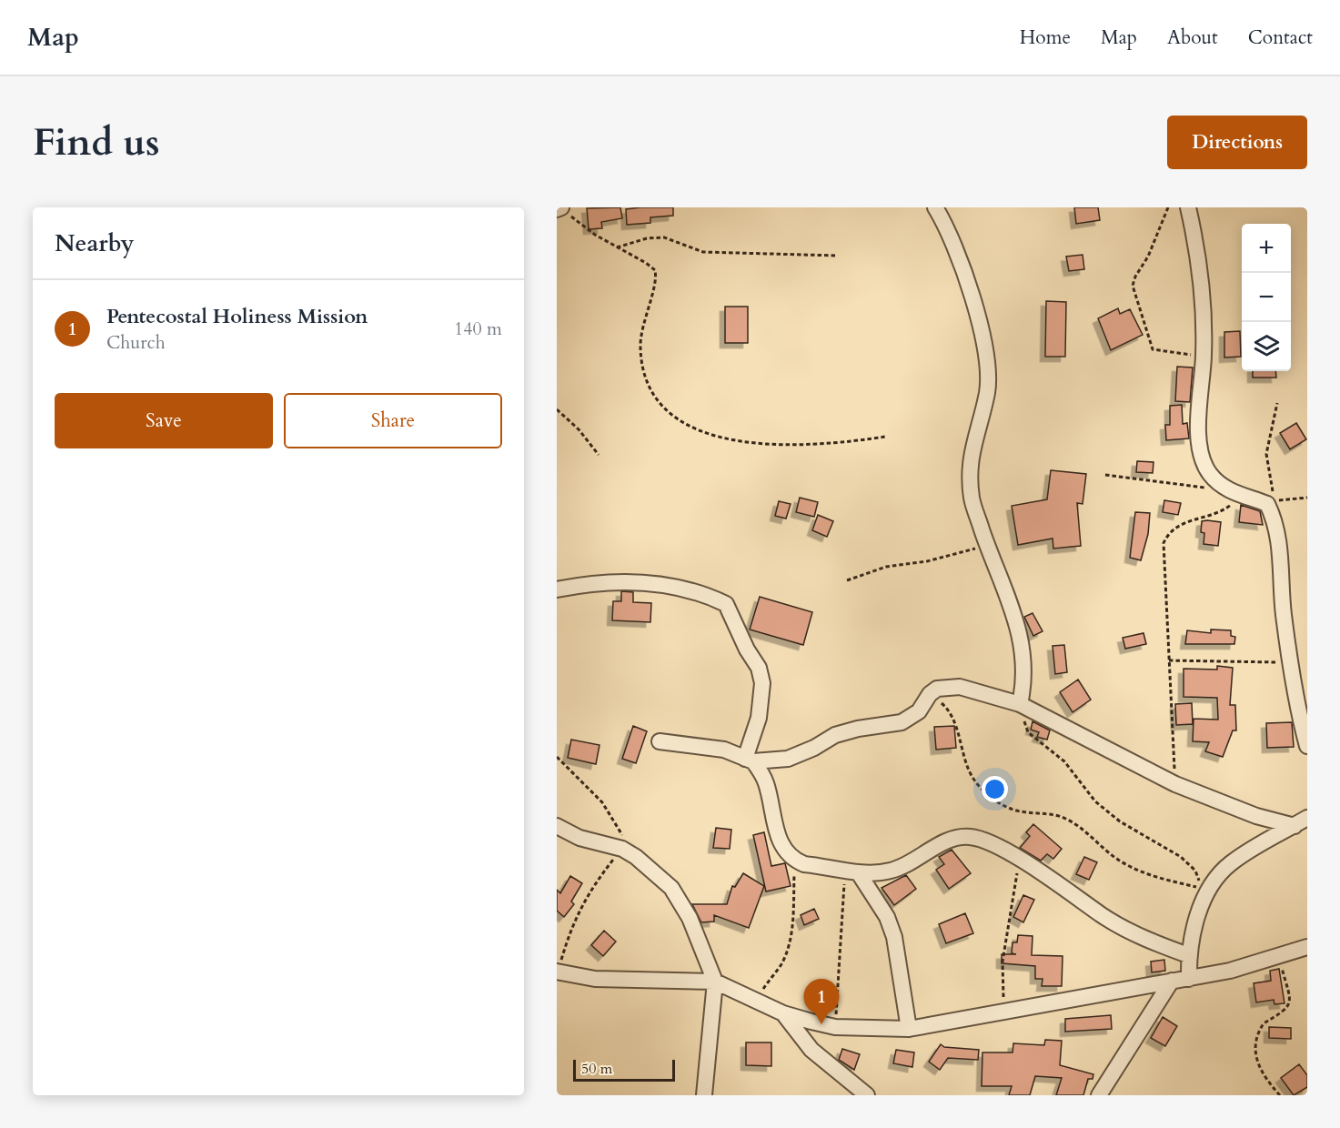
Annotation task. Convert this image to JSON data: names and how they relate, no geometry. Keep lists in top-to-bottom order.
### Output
{
  "scale_bar": "50 m",
  "page": {
    "header": "Map",
    "nav": [
      "Home",
      "Map",
      "About",
      "Contact"
    ],
    "buttons": [
      "Directions",
      ["Save", "Share"]
    ],
    "title": "Find us",
    "heading": "Nearby",
    "map_buttons": ["+", "−"],
    "list": [
      {
        "mark": "1",
        "name": "Pentecostal Holiness Mission",
        "note": "Church",
        "value": "140 m"
      }
    ],
    "pins": "1",
    "scale": "50 m"
  }
}
